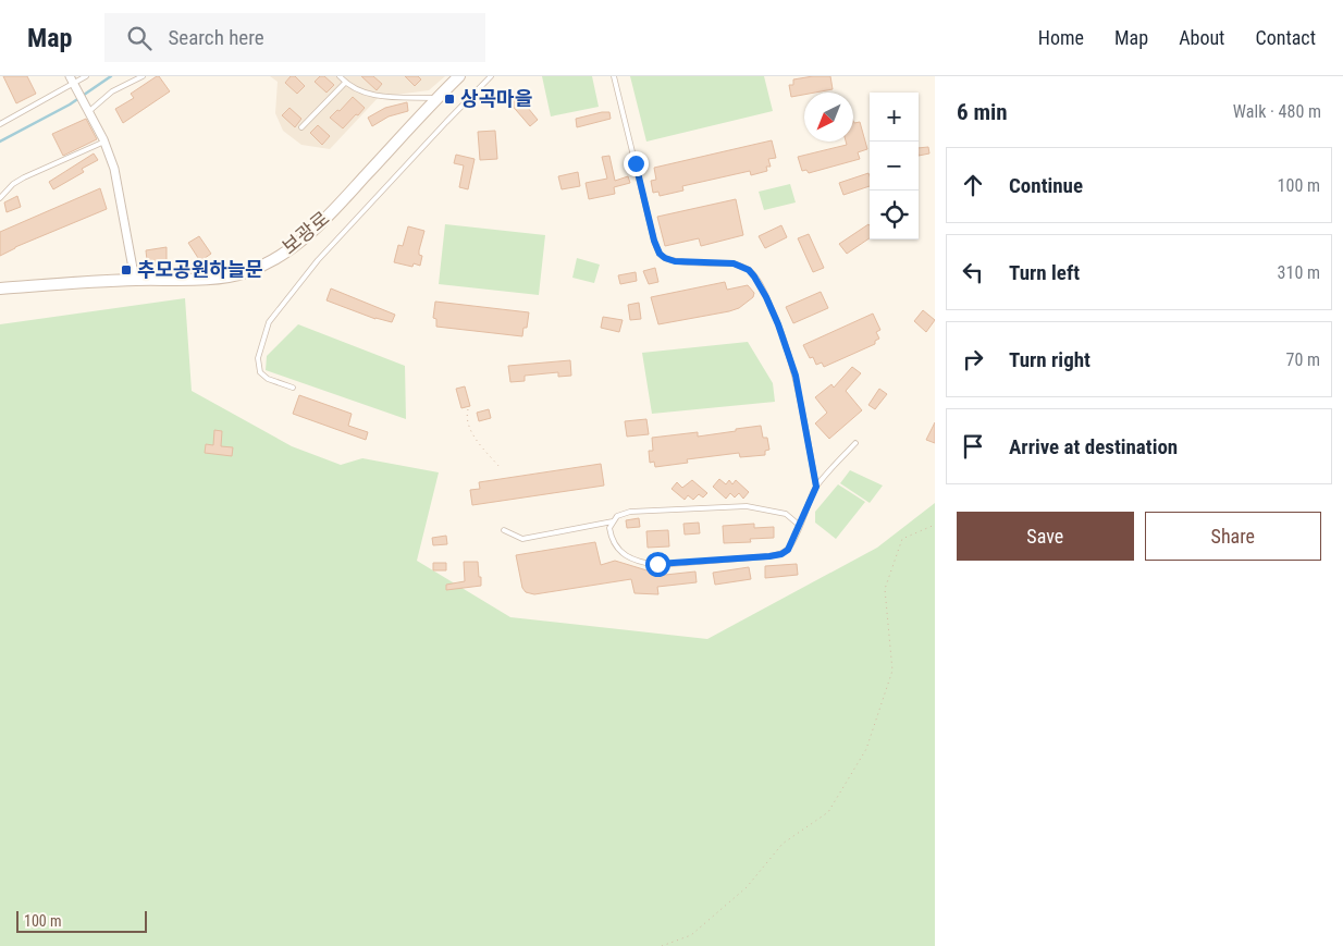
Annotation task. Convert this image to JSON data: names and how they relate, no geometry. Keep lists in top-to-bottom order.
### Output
{
  "streets": {
    "main road": ["보광로"]
  },
  "places": {
    "transit": ["상곡마을", "추모공원하늘문"]
  },
  "scale_bar": "100 m",
  "north": "bottom left",
  "page": {
    "header": "Map",
    "search": "Search here",
    "nav": [
      "Home",
      "Map",
      "About",
      "Contact"
    ],
    "heading": ["6 min", "Walk · 480 m"],
    "map_buttons": ["+", "−"],
    "list": [
      ["Continue", "100 m"],
      ["Turn left", "310 m"],
      ["Turn right", "70 m"],
      "Arrive at destination"
    ],
    "buttons": ["Save", "Share"],
    "scale": "100 m"
  }
}
